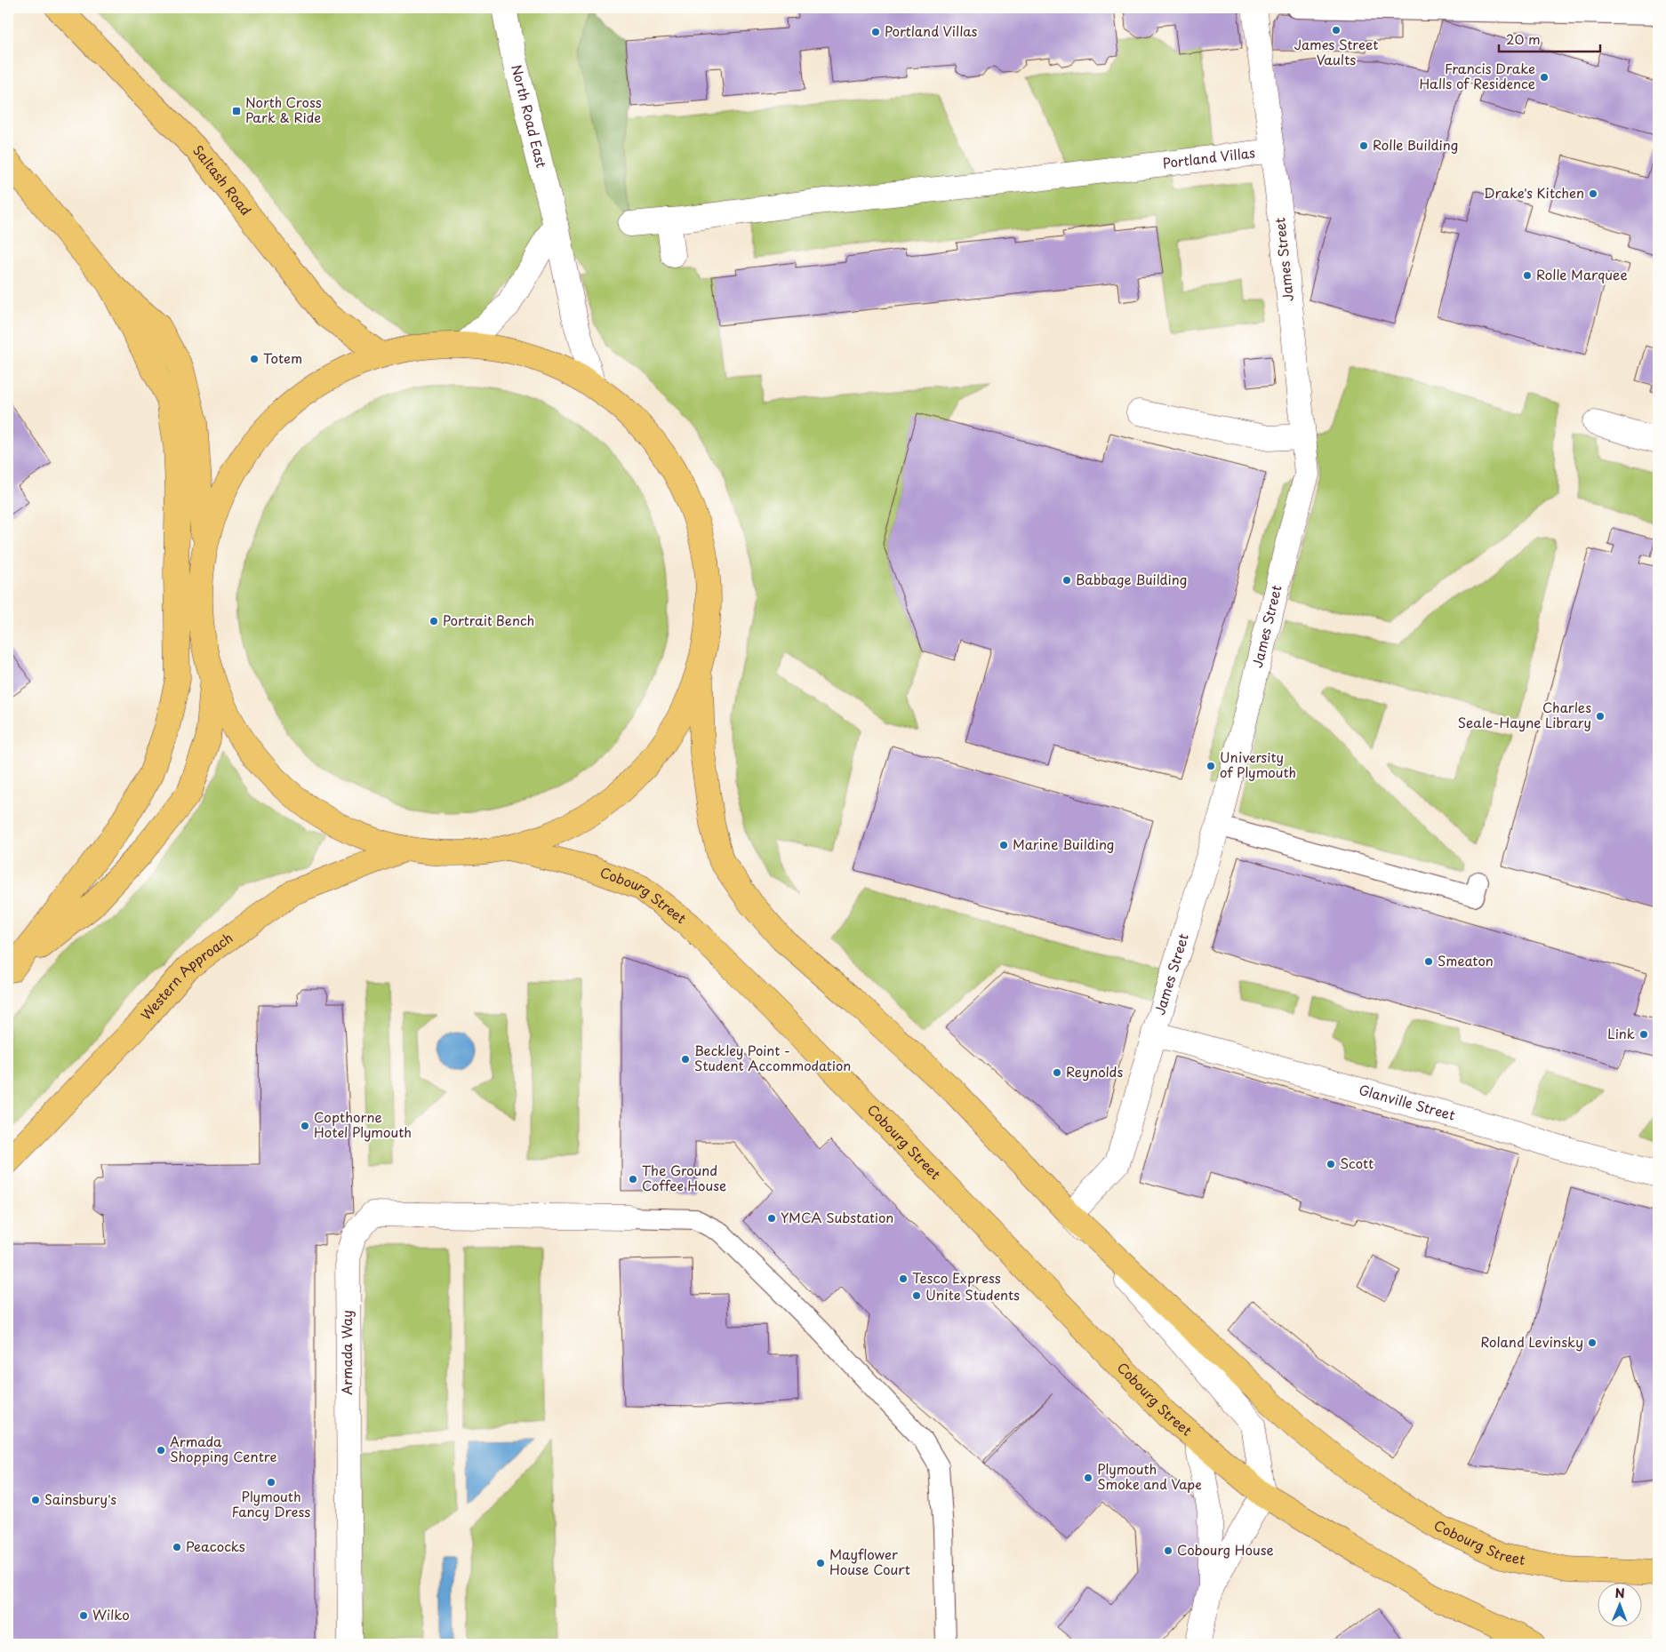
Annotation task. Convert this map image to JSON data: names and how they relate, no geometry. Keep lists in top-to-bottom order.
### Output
{
  "streets": {
    "main road": ["Saltash Road", "Cobourg Street", "Western Approach"],
    "street": [
      "North Road East",
      "Portland Villas",
      "James Street",
      "Glanville Street",
      "Armada Way"
    ]
  },
  "crossings": [
    ["Portland Villas", "James Street"],
    ["James Street", "Cobourg Street"],
    ["James Street", "Glanville Street"]
  ],
  "places": {
    "other": [
      "James Street Vaults",
      "Portland Villas",
      "Francis Drake Halls of Residence",
      "Rolle Building",
      "Drake's Kitchen",
      "Rolle Marquee",
      "Totem",
      "Babbage Building",
      "Portrait Bench",
      "Charles Seale-Hayne Library",
      "University of Plymouth",
      "Marine Building",
      "Smeaton",
      "Link",
      "Beckley Point - Student Accommodation",
      "Reynolds",
      "Copthorne Hotel Plymouth",
      "Scott",
      "The Ground Coffee House",
      "YMCA Substation",
      "Tesco Express",
      "Unite Students",
      "Roland Levinsky",
      "Armada Shopping Centre",
      "Plymouth Smoke and Vape",
      "Plymouth Fancy Dress",
      "Sainsbury's",
      "Peacocks",
      "Cobourg House",
      "Mayflower House Court",
      "Wilko"
    ],
    "transit": ["North Cross Park & Ride"]
  },
  "scale_bar": "20 m",
  "north": "top"
}
